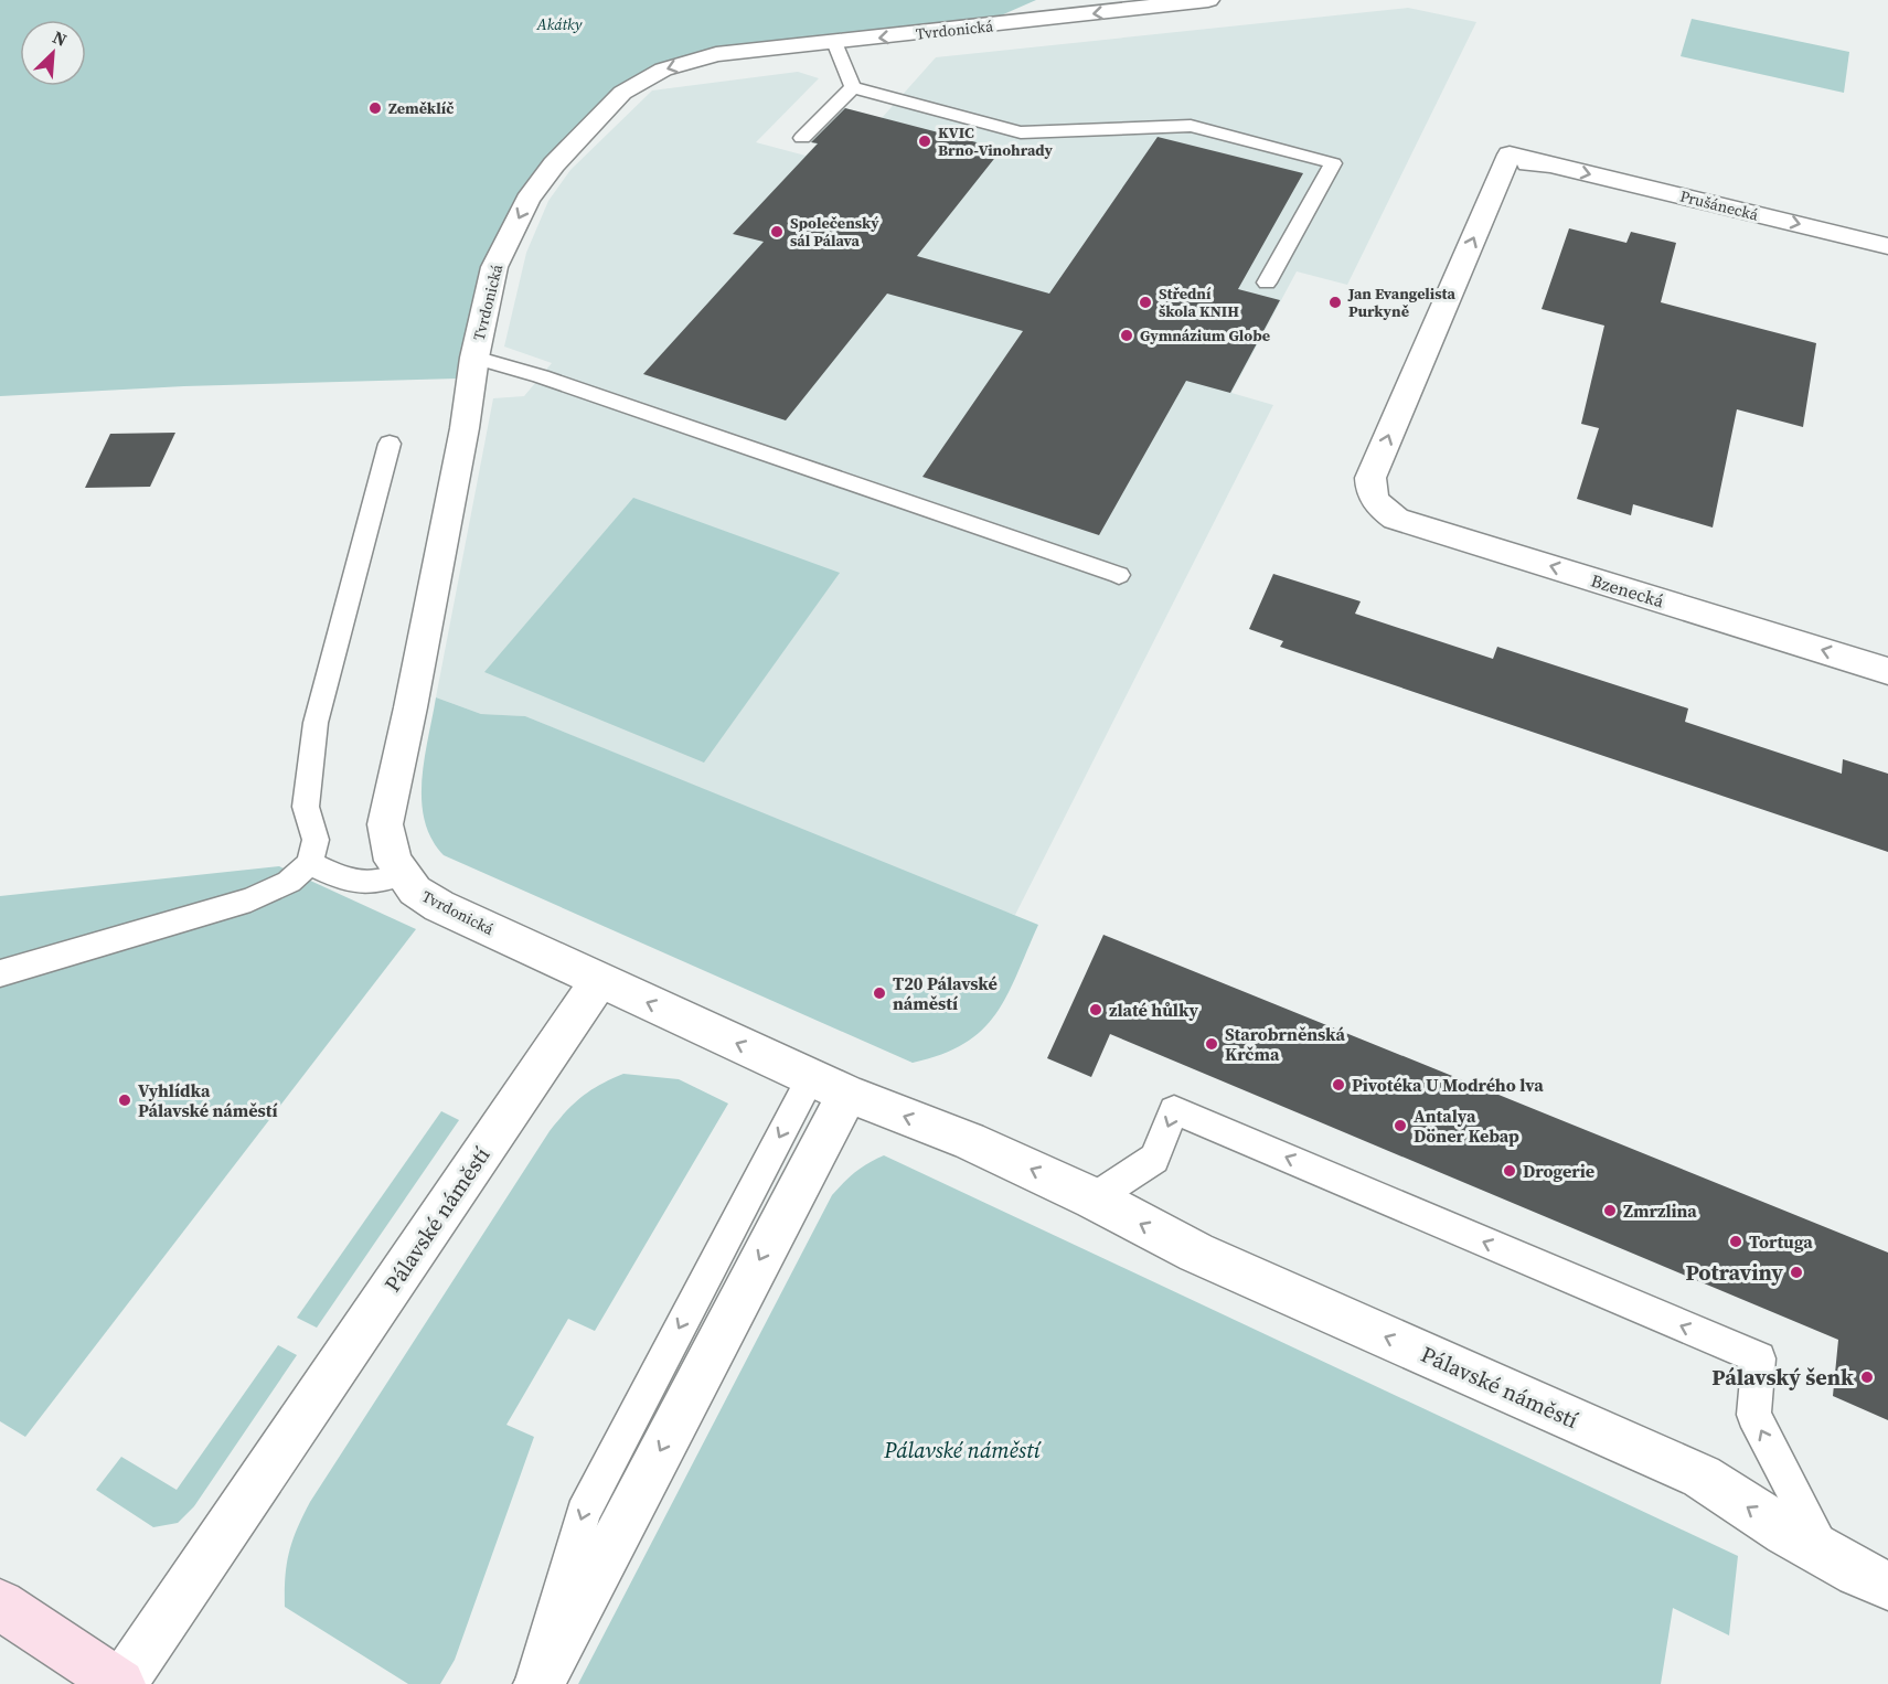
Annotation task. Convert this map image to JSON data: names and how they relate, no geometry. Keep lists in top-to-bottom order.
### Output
{
  "streets": {
    "street": [
      "Tvrdonická",
      "Prušánecká",
      "Bzenecká",
      "Pálavské náměstí"
    ]
  },
  "crossings": [
    ["Tvrdonická", "Pálavské náměstí"],
    ["Prušánecká", "Bzenecká"]
  ],
  "one_way": ["Tvrdonická", "Bzenecká", "Pálavské náměstí"],
  "parks": ["Akátky", "Pálavské náměstí"],
  "places": [
    "Zeměklíč",
    "KVIC Brno-Vinohrady",
    "Společenský sál Pálava",
    "Střední škola KNIH",
    "Jan Evangelista Purkyně",
    "Gymnázium Globe",
    "T20 Pálavské náměstí",
    "zlaté hůlky",
    "Starobrněnská Krčma",
    "Pivotéka U Modrého lva",
    "Vyhlídka Pálavské náměstí",
    "Antalya Döner Kebap",
    "Drogerie",
    "Zmrzlina",
    "Tortuga",
    "Potraviny",
    "Pálavský šenk"
  ],
  "north": "top right"
}
